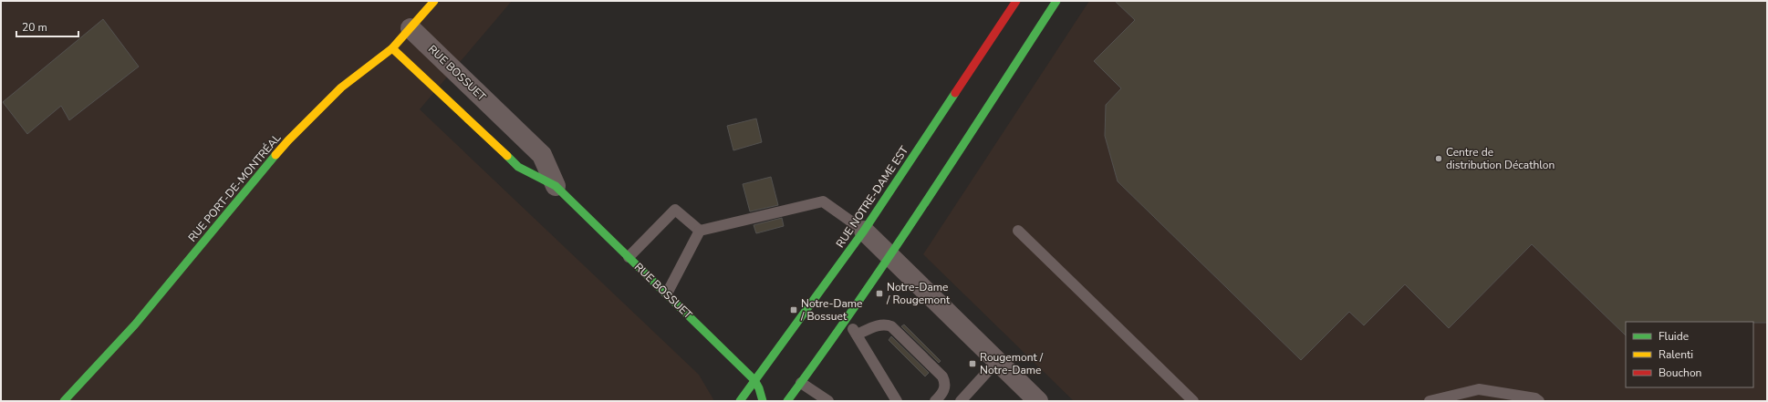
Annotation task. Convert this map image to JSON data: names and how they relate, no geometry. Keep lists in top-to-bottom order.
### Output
{
  "streets": {
    "street": ["RUE BOSSUET", "RUE PORT-DE-MONTRÉAL", "RUE NOTRE-DAME EST"]
  },
  "crossings": [
    ["RUE BOSSUET", "RUE PORT-DE-MONTRÉAL"],
    ["RUE BOSSUET", "RUE NOTRE-DAME EST"]
  ],
  "places": {
    "other": ["Centre de distribution Décathlon"],
    "transit": ["Notre-Dame / Rougemont", "Notre-Dame / Bossuet", "Rougemont / Notre-Dame"]
  },
  "legend": ["Fluide", "Ralenti", "Bouchon"],
  "scale_bar": "20 m"
}
